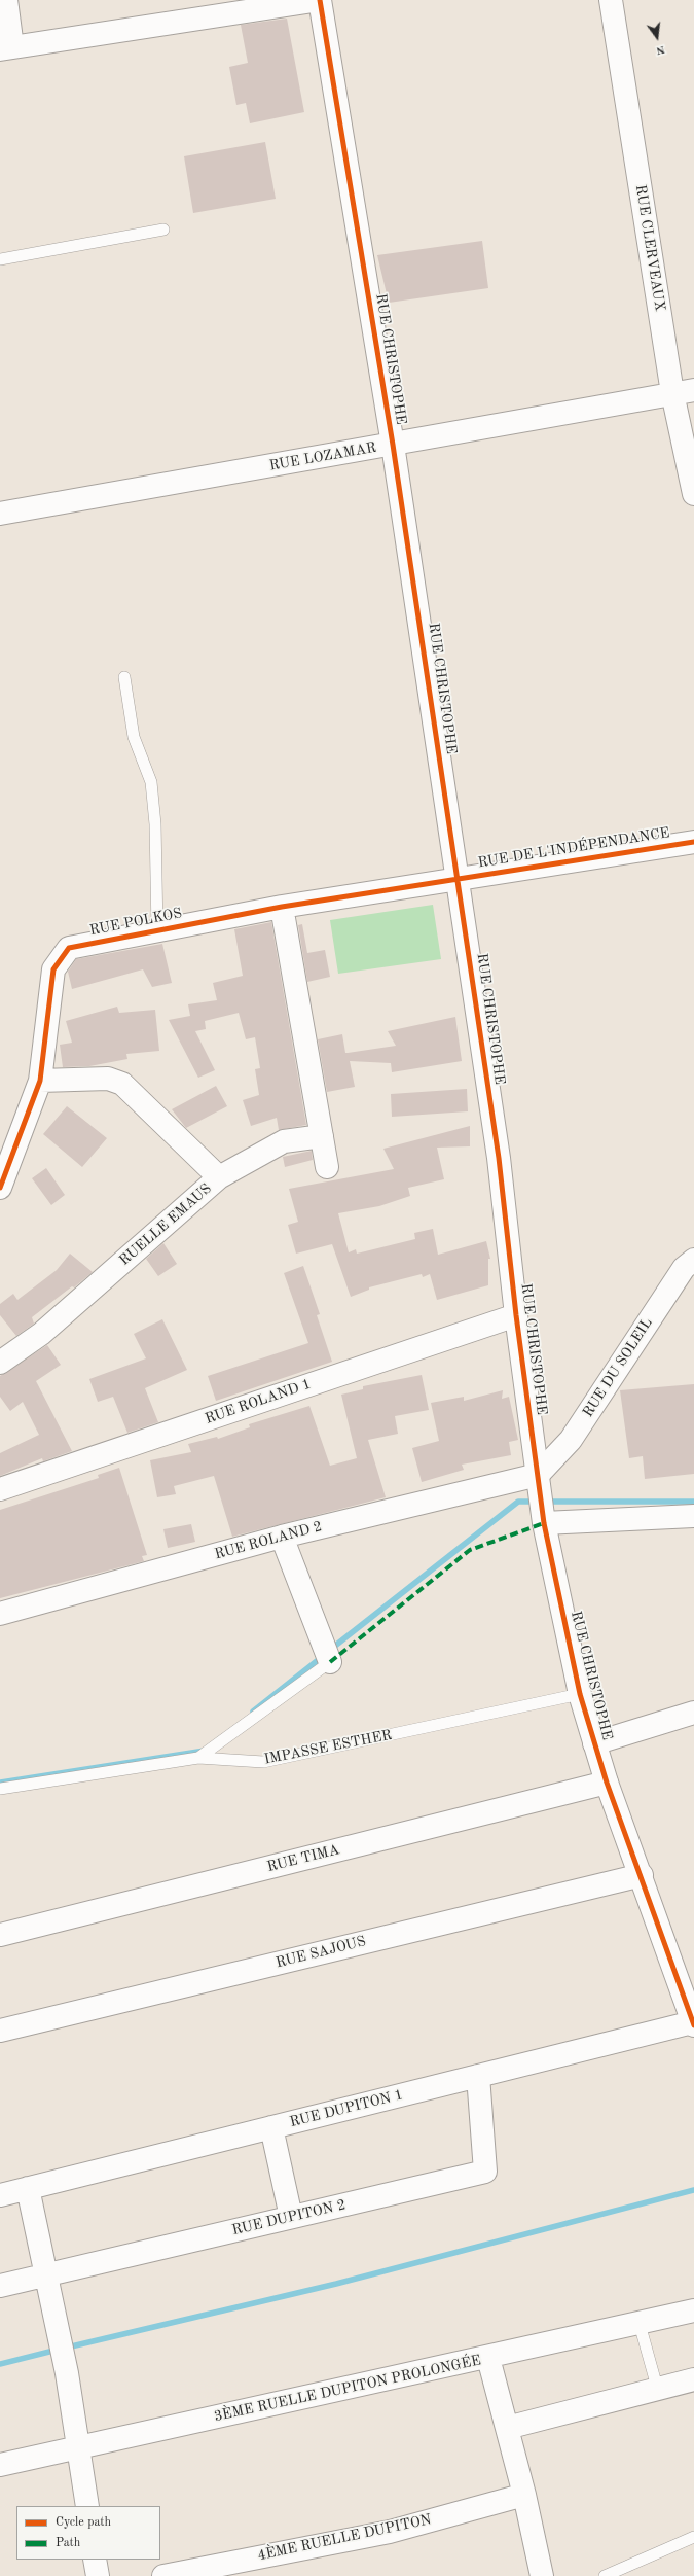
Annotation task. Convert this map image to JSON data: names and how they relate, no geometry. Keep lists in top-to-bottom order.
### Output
{
  "streets": {
    "street": [
      "RUE CLERVEAUX",
      "RUE CHRISTOPHE",
      "RUE LOZAMAR",
      "RUE DE L'INDÉPENDANCE",
      "RUE POLKOS",
      "RUELLE EMAUS",
      "RUE DU SOLEIL",
      "RUE ROLAND 1",
      "RUE ROLAND 2",
      "RUE TIMA",
      "RUE SAJOUS",
      "RUE DUPITON 1",
      "RUE DUPITON 2",
      "3ÈME RUELLE DUPITON PROLONGÉE",
      "4ÈME RUELLE DUPITON"
    ],
    "lane": ["IMPASSE ESTHER"]
  },
  "crossings": [
    ["RUE CLERVEAUX", "RUE LOZAMAR"],
    ["RUE CHRISTOPHE", "RUE LOZAMAR"],
    ["RUE CHRISTOPHE", "RUE DE L'INDÉPENDANCE"],
    ["RUE CHRISTOPHE", "RUE POLKOS"],
    ["RUE CHRISTOPHE", "RUE DU SOLEIL"],
    ["RUE CHRISTOPHE", "RUE ROLAND 1"],
    ["RUE CHRISTOPHE", "RUE ROLAND 2"],
    ["RUE CHRISTOPHE", "IMPASSE ESTHER"],
    ["RUE CHRISTOPHE", "RUE TIMA"],
    ["RUE CHRISTOPHE", "RUE SAJOUS"],
    ["RUE CHRISTOPHE", "RUE DUPITON 1"],
    ["RUE DE L'INDÉPENDANCE", "RUE POLKOS"],
    ["RUE POLKOS", "RUELLE EMAUS"],
    ["RUE DU SOLEIL", "RUE ROLAND 2"],
    ["RUE DUPITON 1", "RUE DUPITON 2"]
  ],
  "legend": ["Cycle path", "Path"],
  "north": "bottom"
}
